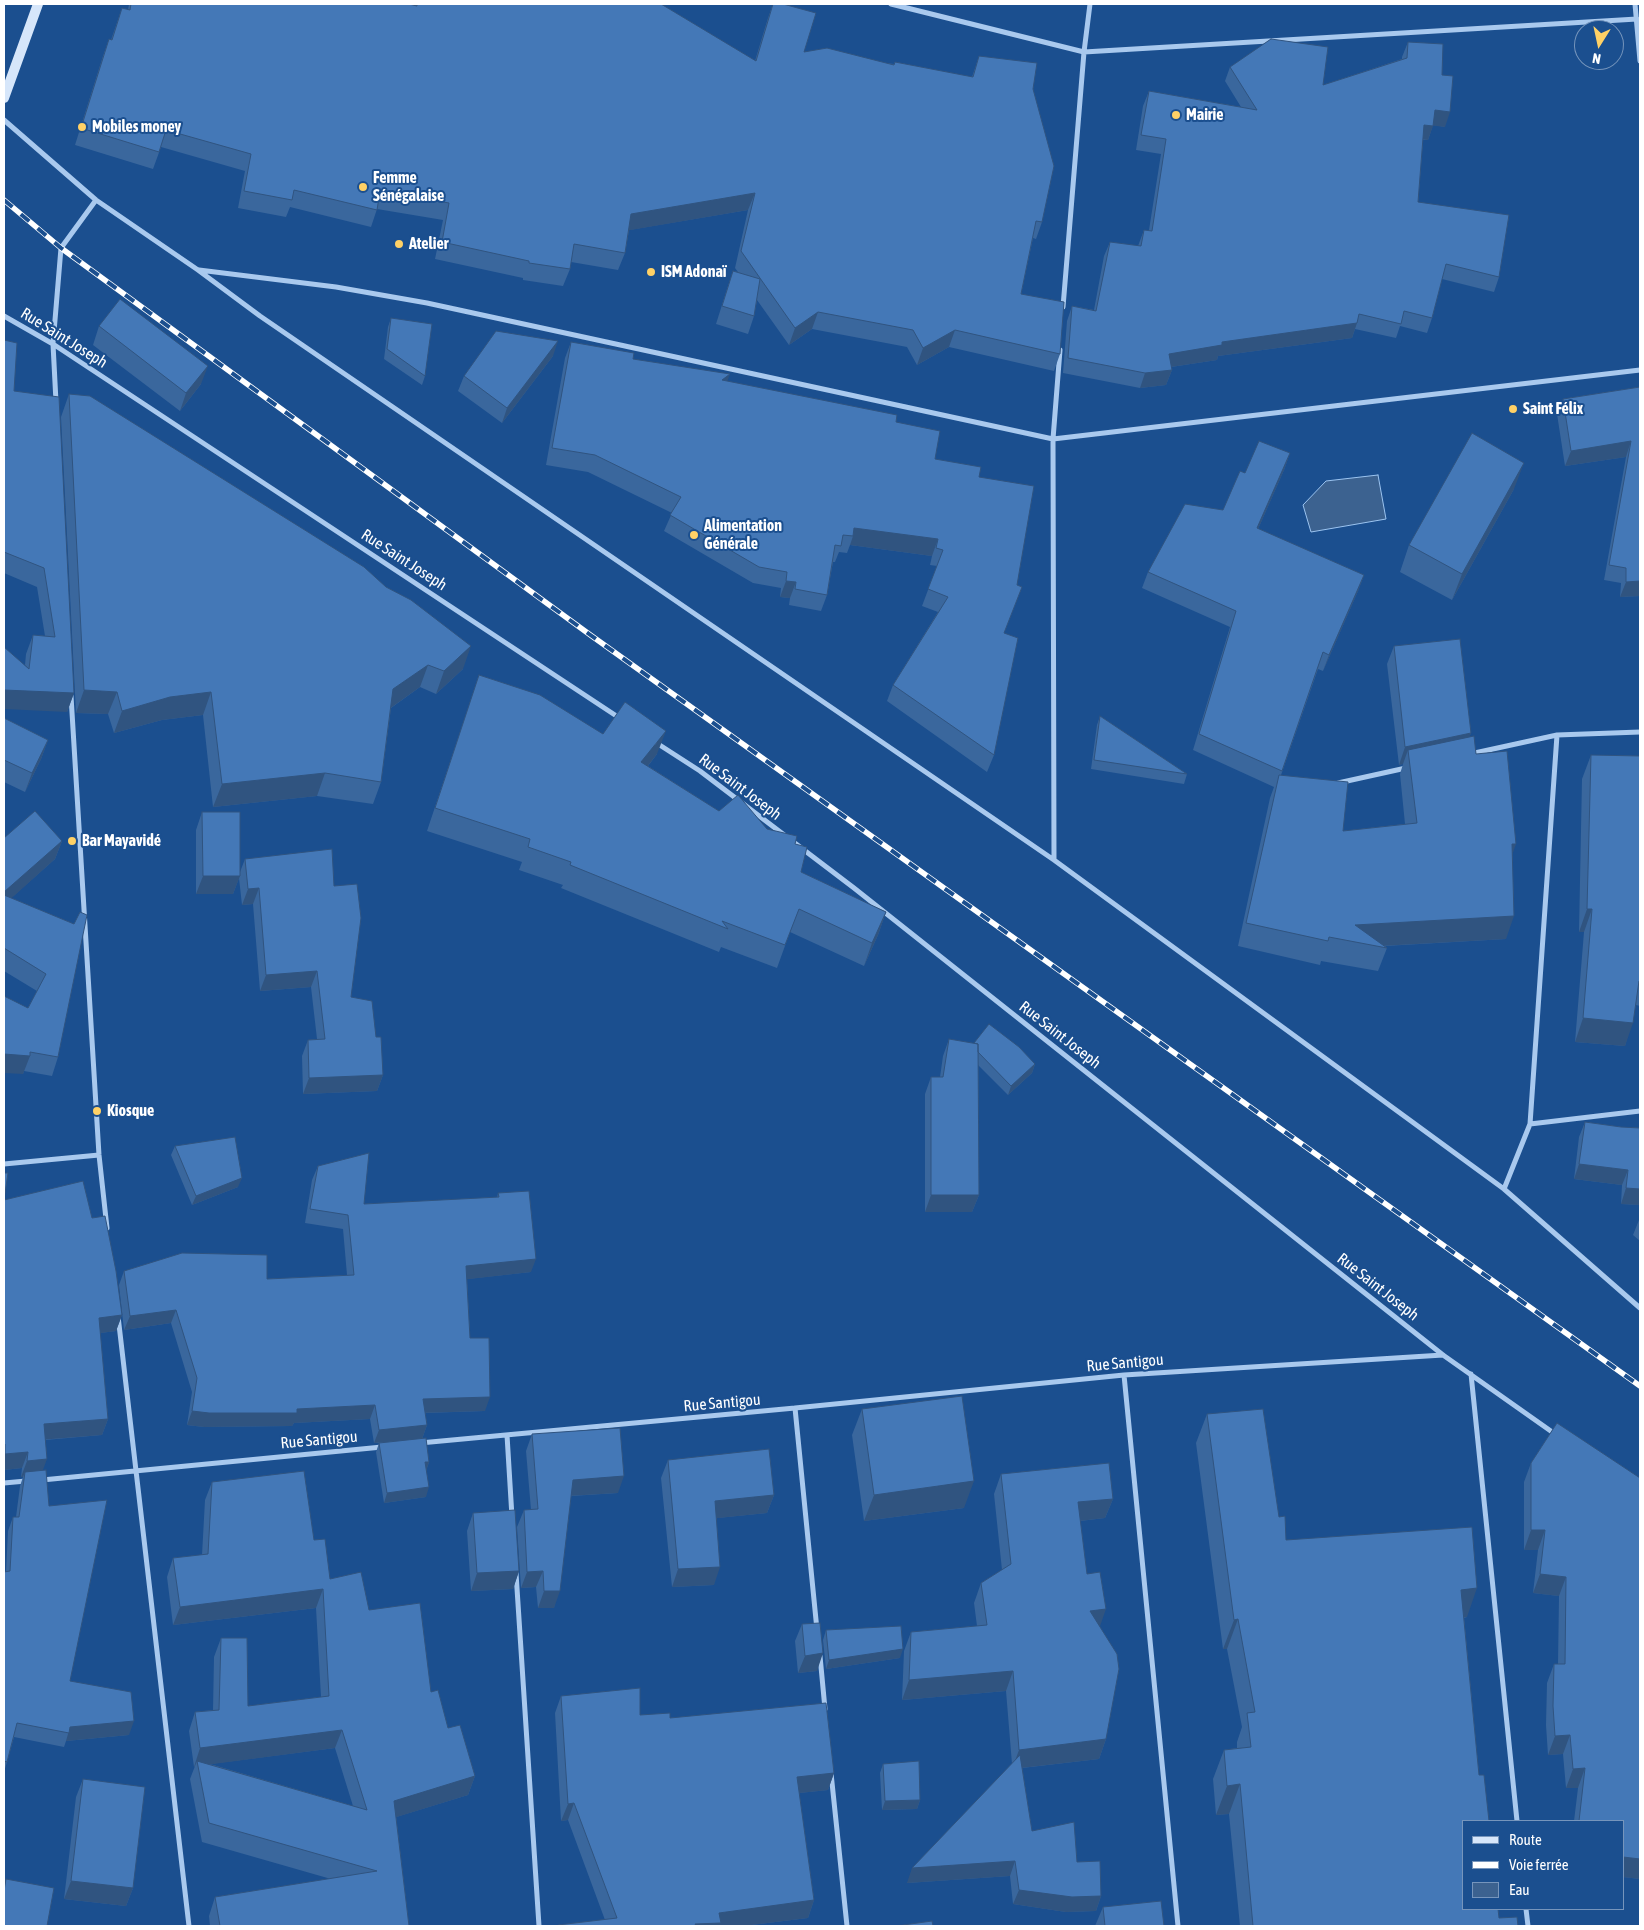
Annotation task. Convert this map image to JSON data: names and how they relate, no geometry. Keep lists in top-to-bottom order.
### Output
{
  "streets": {
    "street": ["Rue Saint Joseph", "Rue Santigou"]
  },
  "crossings": [
    ["Rue Saint Joseph", "Rue Santigou"]
  ],
  "places": [
    "Mairie",
    "Mobiles money",
    "Femme Sénégalaise",
    "Atelier",
    "ISM Adonaï",
    "Saint Félix",
    "Alimentation Générale",
    "Bar Mayavidé",
    "Kiosque"
  ],
  "legend": ["Route", "Voie ferrée", "Eau"],
  "north": "bottom"
}
